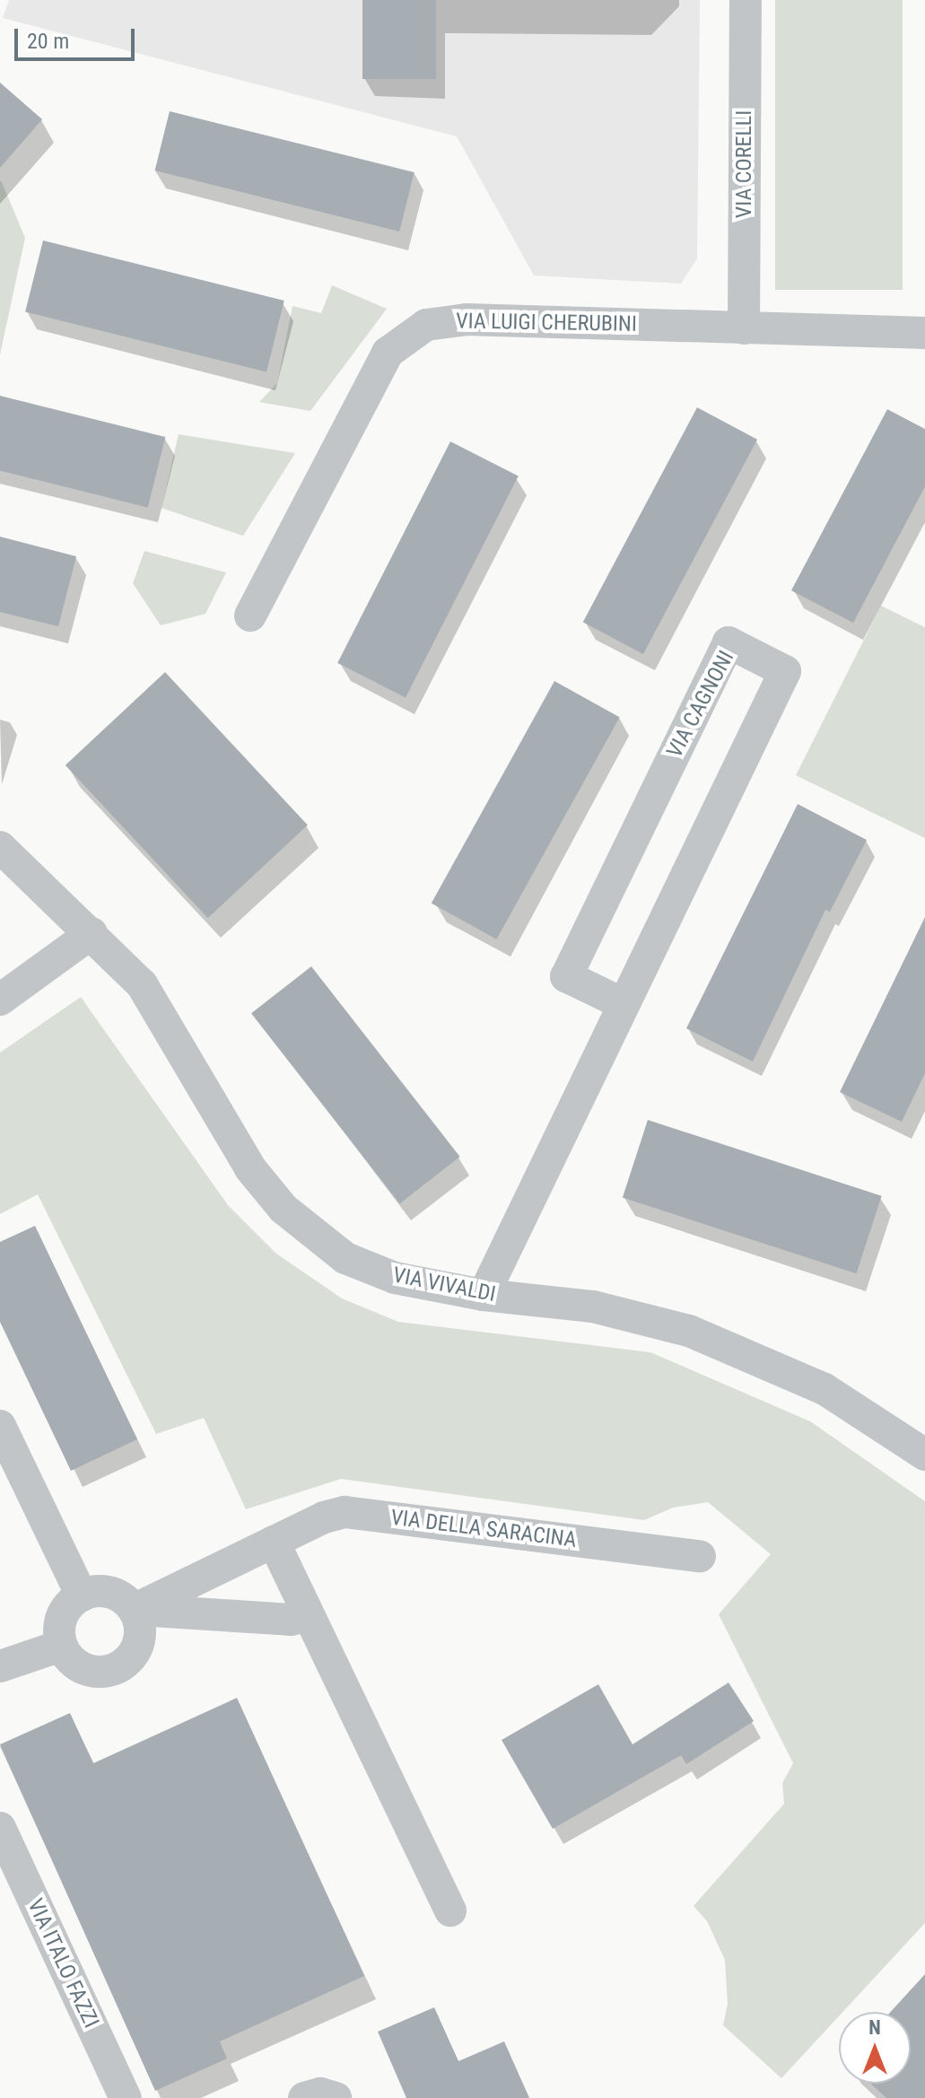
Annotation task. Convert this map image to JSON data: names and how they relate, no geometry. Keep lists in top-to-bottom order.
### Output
{
  "streets": {
    "street": [
      "VIA CORELLI",
      "VIA LUIGI CHERUBINI",
      "VIA CAGNONI",
      "VIA VIVALDI",
      "VIA DELLA SARACINA",
      "VIA ITALO FAZZI"
    ]
  },
  "crossings": [
    ["VIA CORELLI", "VIA LUIGI CHERUBINI"],
    ["VIA CAGNONI", "VIA VIVALDI"]
  ],
  "scale_bar": "20 m",
  "north": "top"
}
